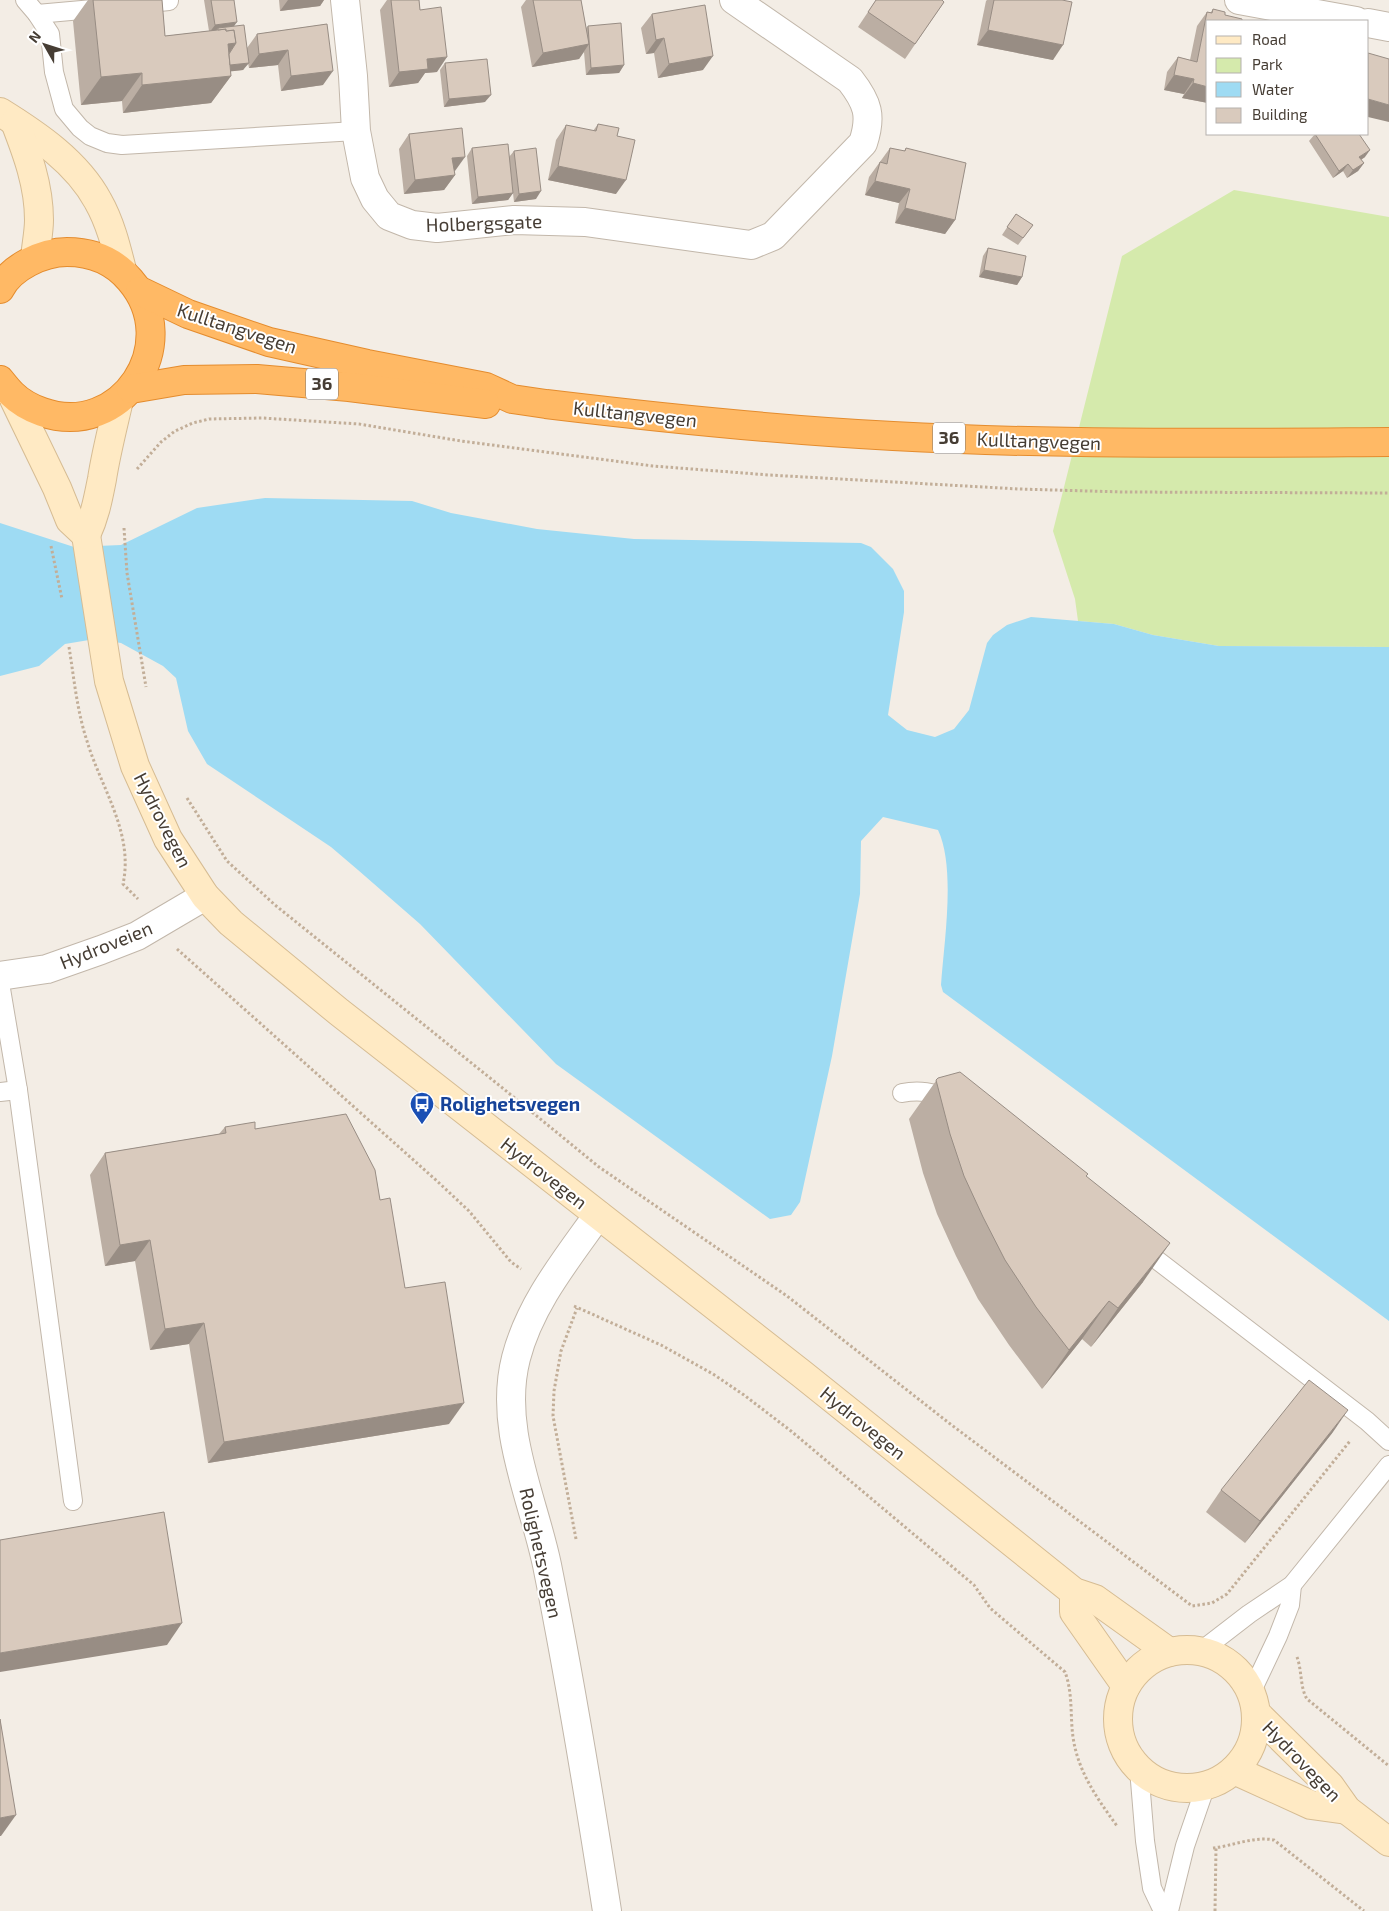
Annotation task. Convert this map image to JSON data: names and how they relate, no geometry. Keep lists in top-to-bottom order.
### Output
{
  "streets": {
    "highway": ["Kulltangvegen", "36"],
    "street": [
      "Holbergsgate",
      "Hydrovegen",
      "Hydroveien",
      "Rolighetsvegen"
    ]
  },
  "crossings": [
    ["Kulltangvegen", "36"],
    ["Hydrovegen", "Hydroveien"],
    ["Hydrovegen", "Rolighetsvegen"]
  ],
  "places": {
    "bus stop": ["Rolighetsvegen"]
  },
  "legend": [
    "Road",
    "Park",
    "Water",
    "Building"
  ],
  "north": "top left"
}
